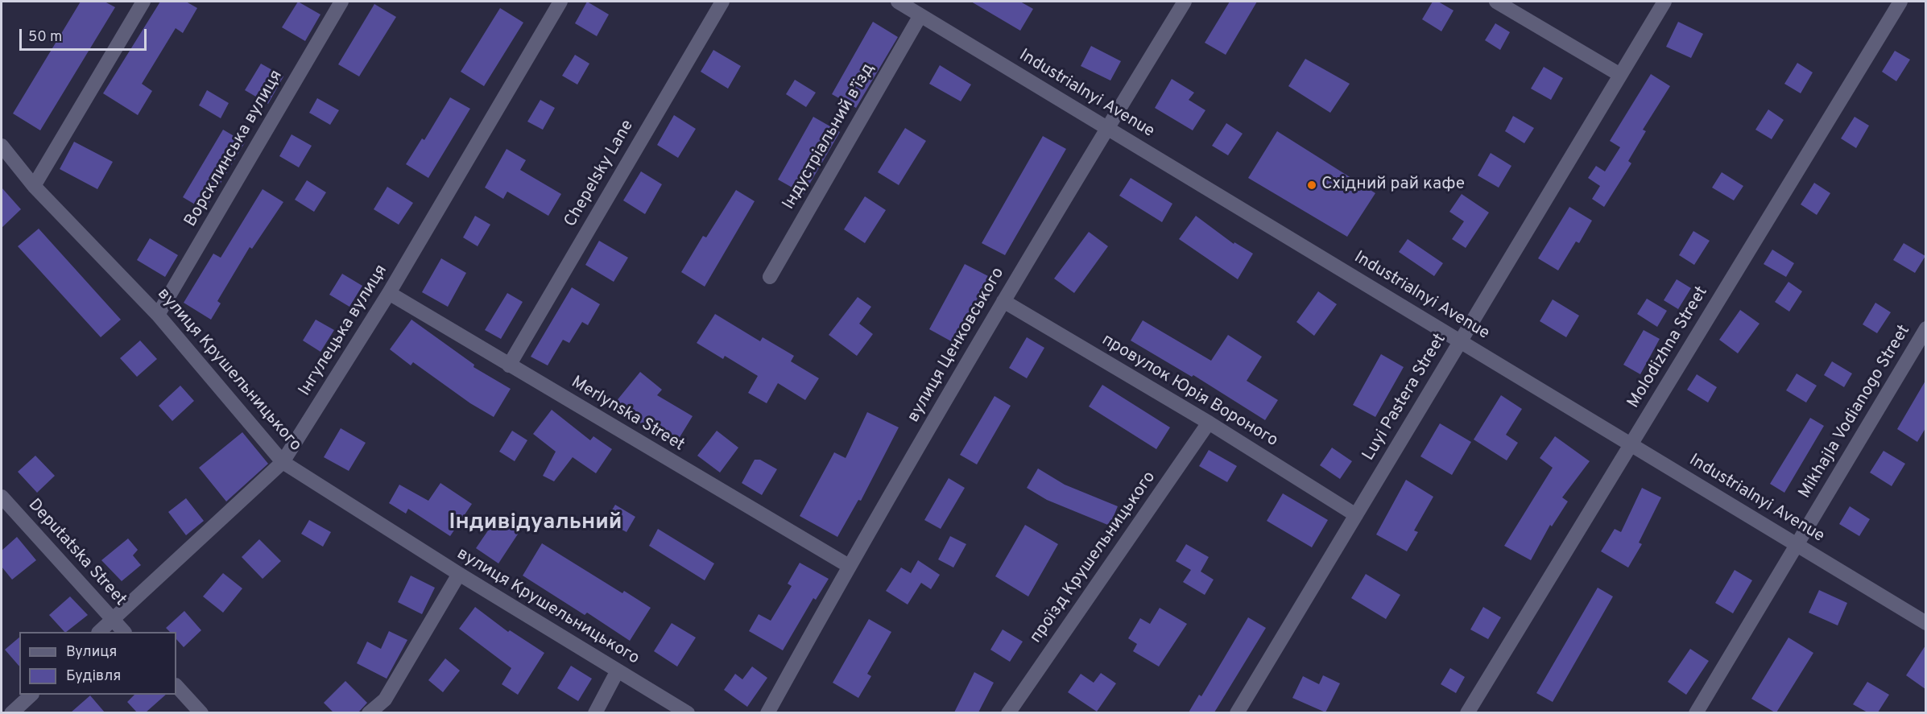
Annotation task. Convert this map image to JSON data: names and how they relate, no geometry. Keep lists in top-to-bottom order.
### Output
{
  "streets": {
    "street": [
      "Industrialnyi Avenue",
      "Індустріальний в’їзд",
      "Ворсклинська вулиця",
      "Chepelsky Lane",
      "Інгулецька вулиця",
      "вулиця Ценковського",
      "Molodizhna Street",
      "вулиця Крушельницького",
      "провулок Юрія Вороного",
      "Luyi Pastera Street",
      "Mikhajla Vodianogo Street",
      "Merlynska Street",
      "Deputatska Street",
      "проїзд Крушельницького"
    ]
  },
  "crossings": [
    ["Industrialnyi Avenue", "Індустріальний в’їзд"],
    ["Industrialnyi Avenue", "вулиця Ценковського"],
    ["Industrialnyi Avenue", "Molodizhna Street"],
    ["Industrialnyi Avenue", "Luyi Pastera Street"],
    ["Industrialnyi Avenue", "Mikhajla Vodianogo Street"],
    ["Ворсклинська вулиця", "вулиця Крушельницького"],
    ["Chepelsky Lane", "Merlynska Street"],
    ["Інгулецька вулиця", "вулиця Крушельницького"],
    ["Інгулецька вулиця", "Merlynska Street"],
    ["Інгулецька вулиця", "Deputatska Street"],
    ["вулиця Ценковського", "провулок Юрія Вороного"],
    ["вулиця Ценковського", "Merlynska Street"],
    ["провулок Юрія Вороного", "Luyi Pastera Street"],
    ["провулок Юрія Вороного", "проїзд Крушельницького"]
  ],
  "districts": ["Індивідуальний"],
  "places": ["Східний рай кафе"],
  "legend": ["Вулиця", "Будівля"],
  "scale_bar": "50 m"
}
